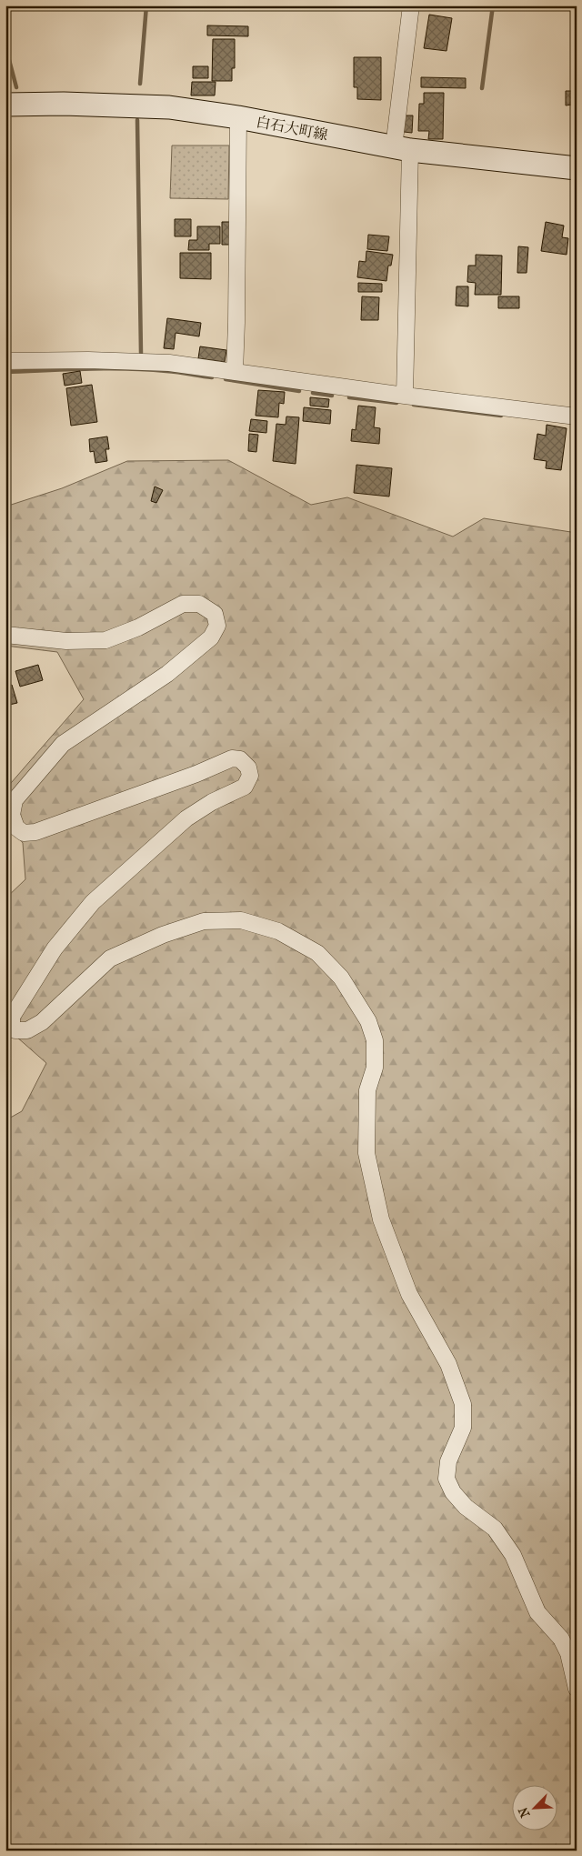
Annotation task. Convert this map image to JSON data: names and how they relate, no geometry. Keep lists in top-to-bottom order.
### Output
{
  "streets": {
    "main road": ["白石大町線"]
  },
  "north": "bottom left"
}
